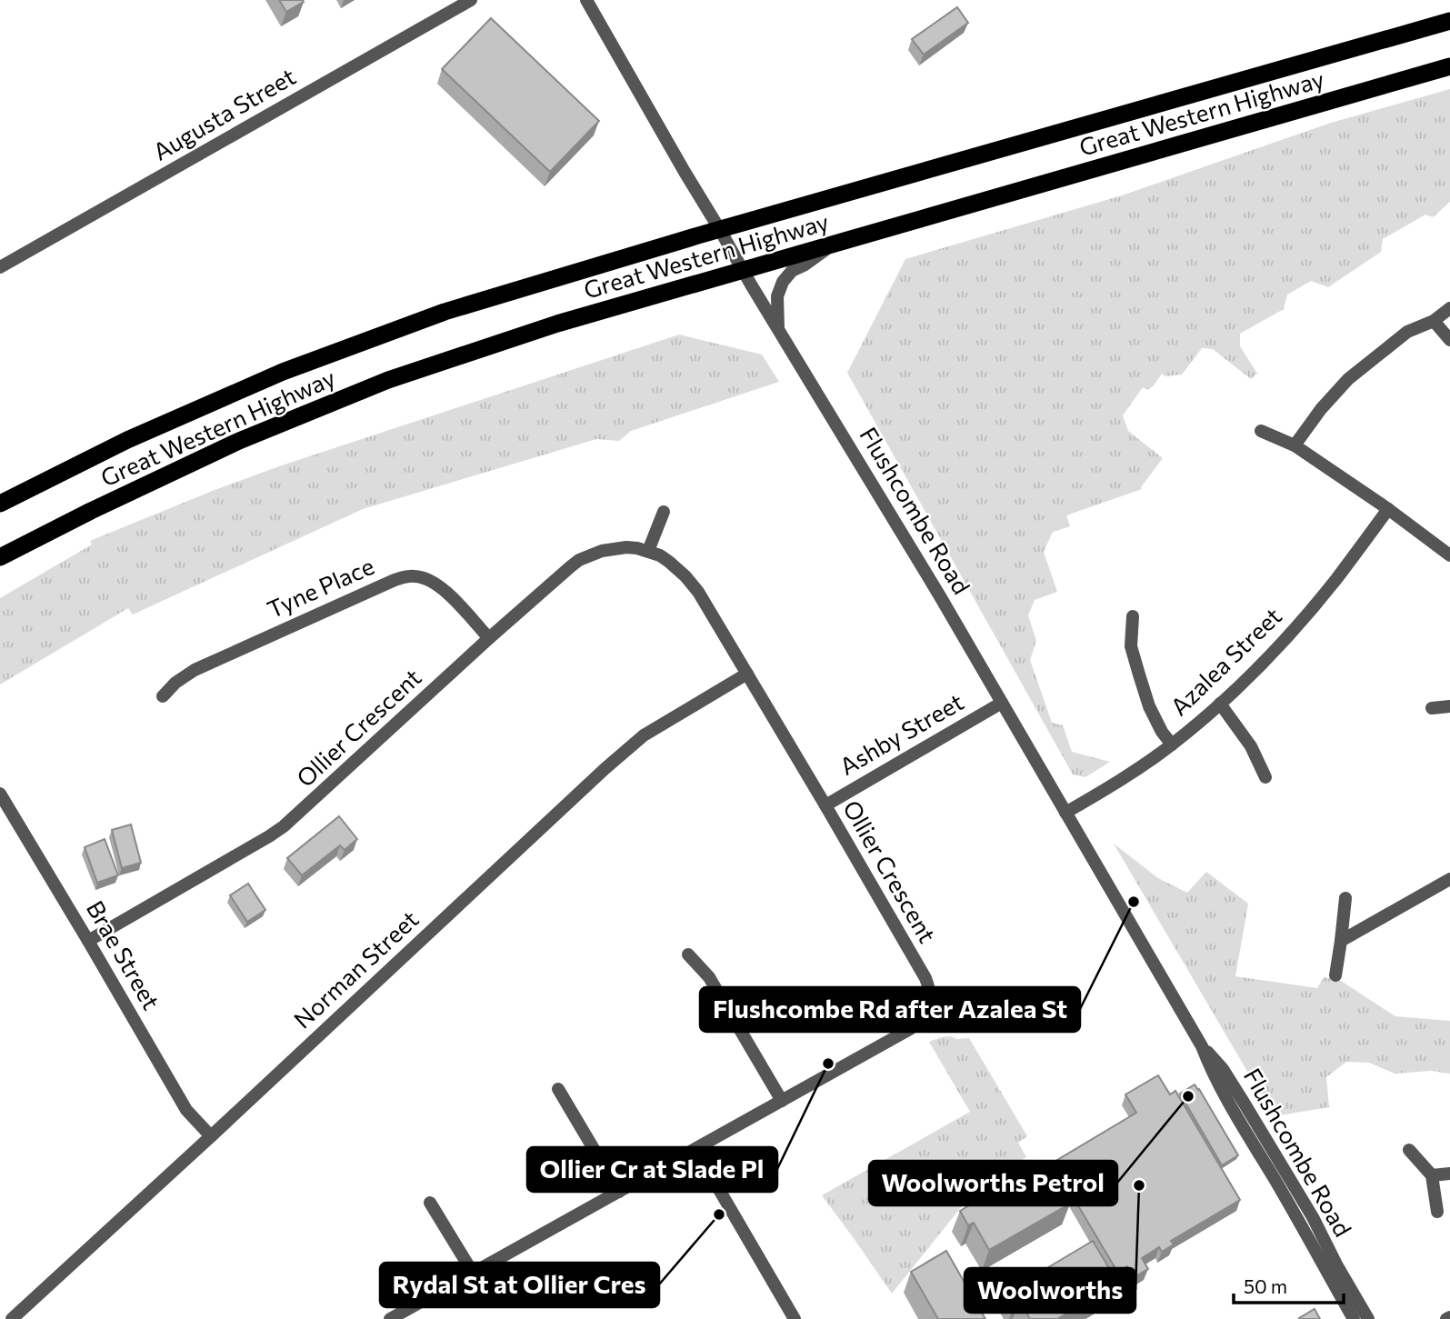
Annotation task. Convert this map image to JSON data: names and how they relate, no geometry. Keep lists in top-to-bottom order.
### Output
{
  "streets": {
    "highway": ["Great Western Highway"],
    "street": [
      "Augusta Street",
      "Flushcombe Road",
      "Tyne Place",
      "Azalea Street",
      "Ollier Crescent",
      "Ashby Street",
      "Brae Street",
      "Norman Street"
    ]
  },
  "crossings": [
    ["Great Western Highway", "Flushcombe Road"],
    ["Flushcombe Road", "Azalea Street"],
    ["Flushcombe Road", "Ashby Street"],
    ["Tyne Place", "Ollier Crescent"],
    ["Ollier Crescent", "Ashby Street"],
    ["Ollier Crescent", "Brae Street"],
    ["Ollier Crescent", "Norman Street"],
    ["Brae Street", "Norman Street"]
  ],
  "places": [
    "Flushcombe Rd after Azalea St",
    "Ollier Cr at Slade Pl",
    "Woolworths Petrol",
    "Woolworths",
    "Rydal St at Ollier Cres"
  ],
  "scale_bar": "50 m"
}
